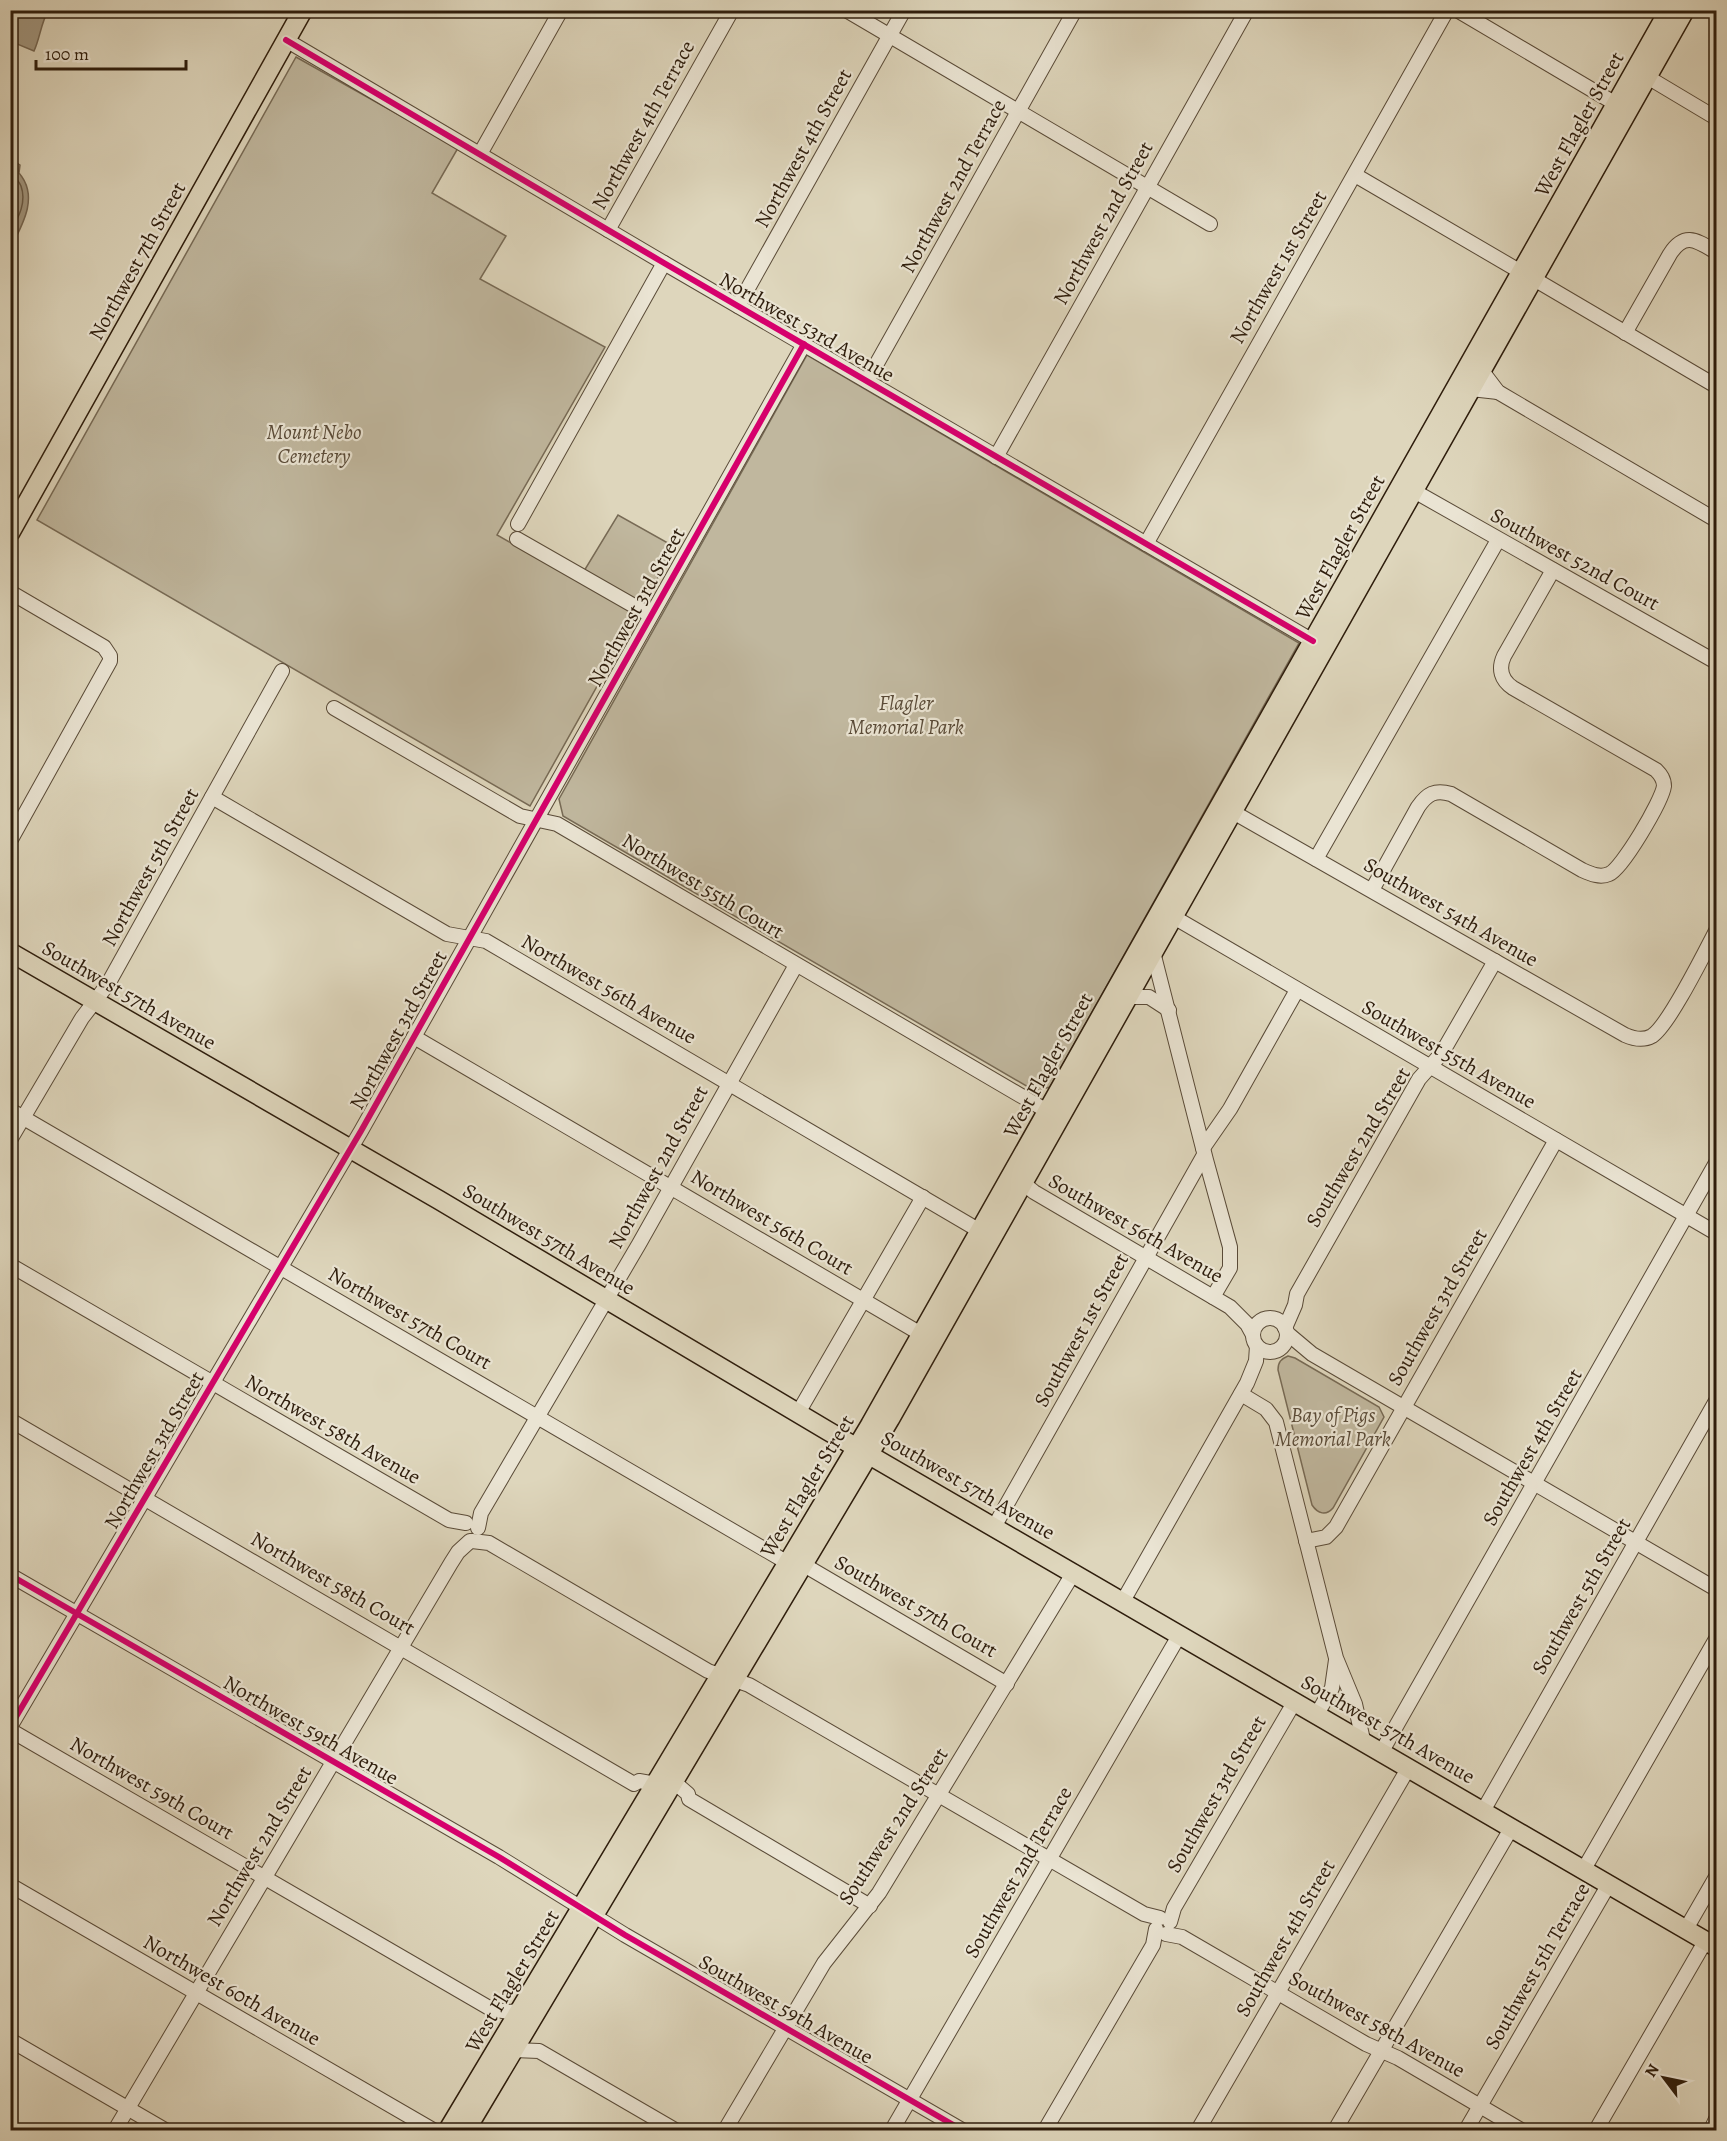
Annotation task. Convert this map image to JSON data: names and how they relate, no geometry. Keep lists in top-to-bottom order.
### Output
{
  "streets": {
    "main road": ["West Flagler Street", "Northwest 7th Street", "Southwest 57th Avenue"],
    "street": [
      "Northwest 4th Terrace",
      "Northwest 4th Street",
      "Northwest 2nd Terrace",
      "Northwest 2nd Street",
      "Northwest 1st Street",
      "Northwest 53rd Avenue",
      "Southwest 52nd Court",
      "Northwest 3rd Street",
      "Northwest 5th Street",
      "Northwest 55th Court",
      "Southwest 54th Avenue",
      "Northwest 56th Avenue",
      "Southwest 55th Avenue",
      "Southwest 2nd Street",
      "Northwest 56th Court",
      "Southwest 56th Avenue",
      "Southwest 3rd Street",
      "Northwest 57th Court",
      "Southwest 1st Street",
      "Northwest 58th Avenue",
      "Southwest 4th Street",
      "Northwest 58th Court",
      "Southwest 5th Street",
      "Southwest 57th Court",
      "Northwest 59th Avenue",
      "Northwest 59th Court",
      "Southwest 2nd Terrace",
      "Southwest 5th Terrace",
      "Northwest 60th Avenue",
      "Southwest 59th Avenue",
      "Southwest 58th Avenue"
    ]
  },
  "crossings": [
    ["West Flagler Street", "Northwest 53rd Avenue"],
    ["West Flagler Street", "Southwest 52nd Court"],
    ["West Flagler Street", "Northwest 55th Court"],
    ["West Flagler Street", "Southwest 54th Avenue"],
    ["West Flagler Street", "Northwest 56th Avenue"],
    ["West Flagler Street", "Southwest 57th Avenue"],
    ["West Flagler Street", "Southwest 55th Avenue"],
    ["West Flagler Street", "Northwest 56th Court"],
    ["West Flagler Street", "Southwest 56th Avenue"],
    ["West Flagler Street", "Northwest 57th Court"],
    ["West Flagler Street", "Northwest 58th Avenue"],
    ["West Flagler Street", "Northwest 58th Court"],
    ["West Flagler Street", "Southwest 57th Court"],
    ["West Flagler Street", "Northwest 59th Avenue"],
    ["West Flagler Street", "Northwest 59th Court"],
    ["West Flagler Street", "Southwest 59th Avenue"],
    ["West Flagler Street", "Southwest 58th Avenue"],
    ["Northwest 4th Terrace", "Northwest 53rd Avenue"],
    ["Northwest 4th Street", "Northwest 53rd Avenue"],
    ["Northwest 2nd Terrace", "Northwest 53rd Avenue"],
    ["Northwest 2nd Street", "Northwest 53rd Avenue"],
    ["Northwest 2nd Street", "Northwest 55th Court"],
    ["Northwest 2nd Street", "Northwest 56th Avenue"],
    ["Northwest 2nd Street", "Southwest 57th Avenue"],
    ["Northwest 2nd Street", "Northwest 56th Court"],
    ["Northwest 2nd Street", "Northwest 57th Court"],
    ["Northwest 2nd Street", "Northwest 58th Avenue"],
    ["Northwest 2nd Street", "Northwest 58th Court"],
    ["Northwest 2nd Street", "Northwest 59th Avenue"],
    ["Northwest 2nd Street", "Northwest 59th Court"],
    ["Northwest 2nd Street", "Northwest 60th Avenue"],
    ["Northwest 7th Street", "Northwest 53rd Avenue"],
    ["Northwest 1st Street", "Northwest 53rd Avenue"],
    ["Northwest 53rd Avenue", "Northwest 3rd Street"],
    ["Northwest 3rd Street", "Northwest 55th Court"],
    ["Northwest 3rd Street", "Northwest 56th Avenue"],
    ["Northwest 3rd Street", "Southwest 57th Avenue"],
    ["Northwest 3rd Street", "Northwest 56th Court"],
    ["Northwest 3rd Street", "Northwest 57th Court"],
    ["Northwest 3rd Street", "Northwest 58th Avenue"],
    ["Northwest 3rd Street", "Northwest 58th Court"],
    ["Northwest 3rd Street", "Northwest 59th Avenue"],
    ["Northwest 3rd Street", "Northwest 59th Court"],
    ["Northwest 5th Street", "Northwest 56th Avenue"],
    ["Northwest 5th Street", "Southwest 57th Avenue"],
    ["Northwest 5th Street", "Northwest 57th Court"],
    ["Southwest 54th Avenue", "Southwest 2nd Street"],
    ["Southwest 57th Avenue", "Southwest 2nd Street"],
    ["Southwest 57th Avenue", "Southwest 3rd Street"],
    ["Southwest 57th Avenue", "Southwest 1st Street"],
    ["Southwest 57th Avenue", "Southwest 4th Street"],
    ["Southwest 57th Avenue", "Southwest 5th Street"],
    ["Southwest 57th Avenue", "Southwest 2nd Terrace"],
    ["Southwest 57th Avenue", "Southwest 5th Terrace"],
    ["Southwest 55th Avenue", "Southwest 2nd Street"],
    ["Southwest 55th Avenue", "Southwest 3rd Street"],
    ["Southwest 55th Avenue", "Southwest 1st Street"],
    ["Southwest 55th Avenue", "Southwest 4th Street"],
    ["Southwest 2nd Street", "Southwest 56th Avenue"],
    ["Southwest 2nd Street", "Southwest 57th Court"],
    ["Southwest 2nd Street", "Southwest 59th Avenue"],
    ["Southwest 2nd Street", "Southwest 58th Avenue"],
    ["Southwest 56th Avenue", "Southwest 1st Street"],
    ["Southwest 3rd Street", "Southwest 58th Avenue"],
    ["Northwest 57th Court", "Southwest 57th Court"],
    ["Northwest 58th Avenue", "Southwest 58th Avenue"],
    ["Southwest 4th Street", "Southwest 58th Avenue"],
    ["Northwest 59th Avenue", "Southwest 59th Avenue"],
    ["Southwest 2nd Terrace", "Southwest 59th Avenue"],
    ["Southwest 2nd Terrace", "Southwest 58th Avenue"],
    ["Southwest 5th Terrace", "Southwest 58th Avenue"]
  ],
  "parks": ["Mount Nebo Cemetery", "Flagler Memorial Park", "Bay of Pigs Memorial Park"],
  "scale_bar": "100 m",
  "north": "top left"
}
